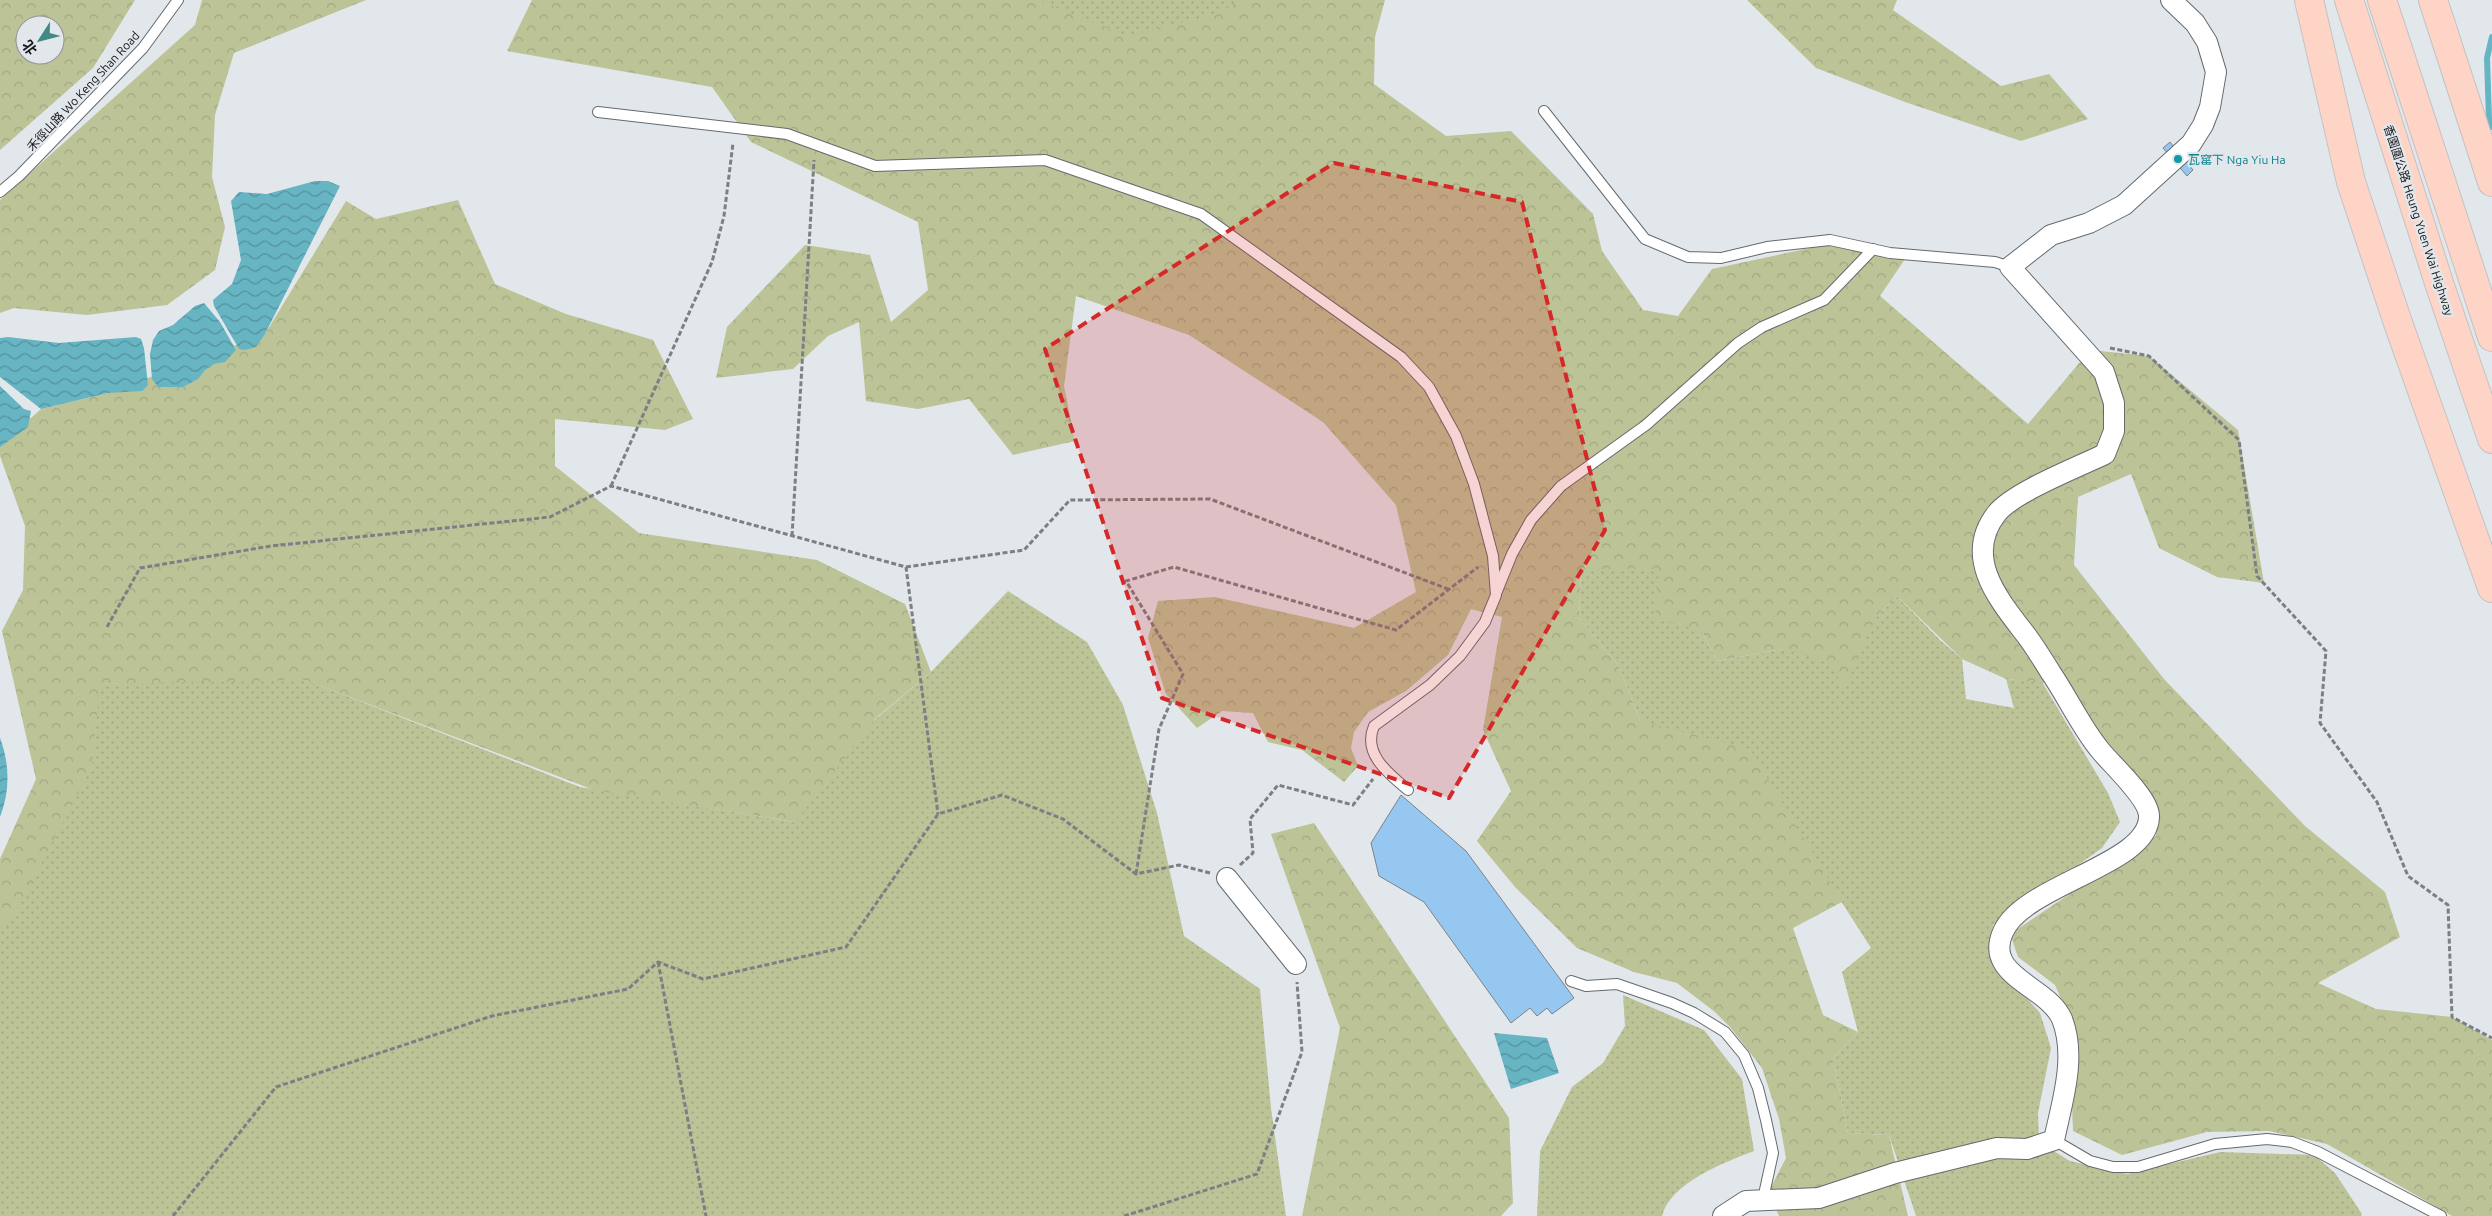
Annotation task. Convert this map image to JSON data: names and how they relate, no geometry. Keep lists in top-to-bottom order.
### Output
{
  "streets": {
    "highway": ["香園圍公路 Heung Yuen Wai Highway"],
    "lane": ["禾徑山路 Wo Keng Shan Road"]
  },
  "places": ["瓦窰下 Nga Yiu Ha"],
  "north": "bottom left"
}
